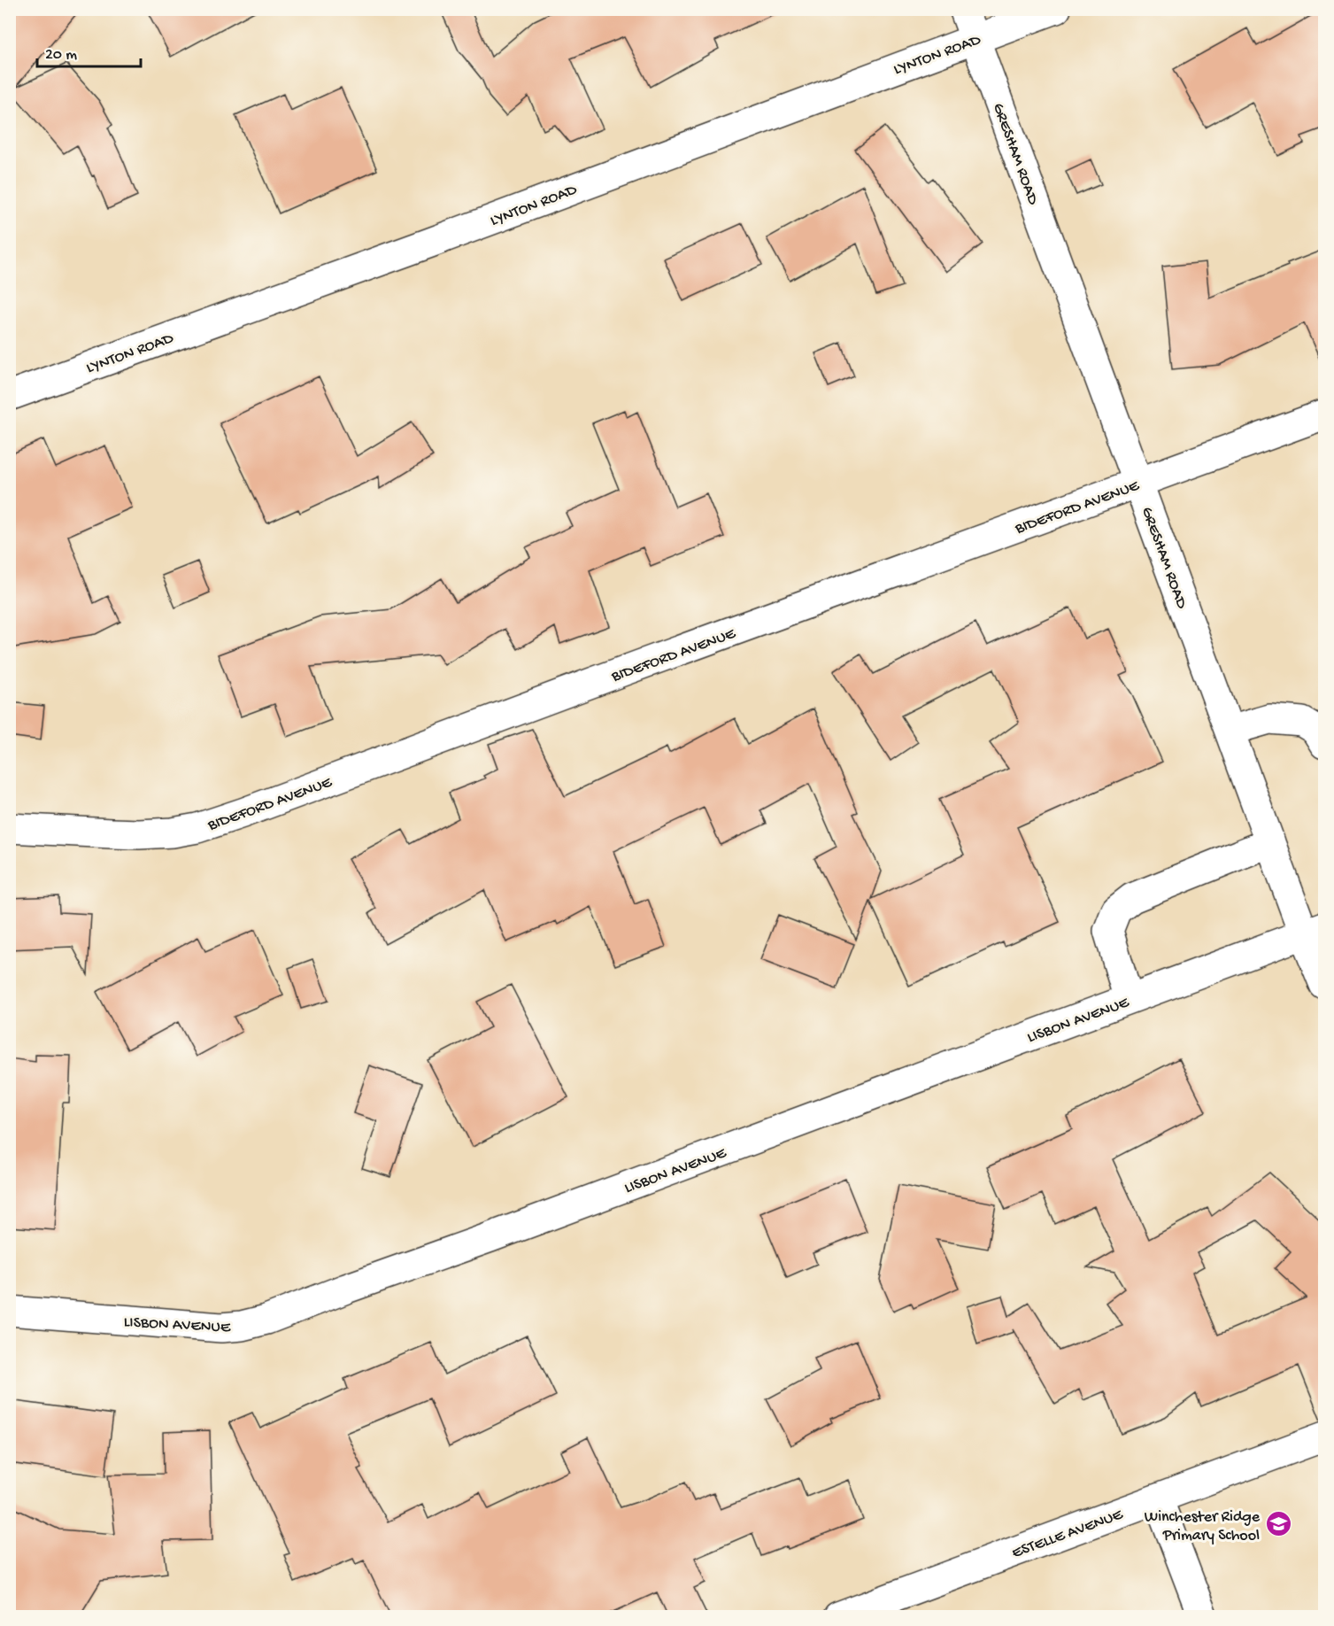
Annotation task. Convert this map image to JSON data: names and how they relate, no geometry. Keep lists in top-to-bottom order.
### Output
{
  "streets": {
    "street": [
      "LYNTON ROAD",
      "GRESHAM ROAD",
      "BIDEFORD AVENUE",
      "LISBON AVENUE",
      "ESTELLE AVENUE"
    ]
  },
  "crossings": [
    ["LYNTON ROAD", "GRESHAM ROAD"],
    ["GRESHAM ROAD", "BIDEFORD AVENUE"],
    ["GRESHAM ROAD", "LISBON AVENUE"]
  ],
  "places": {
    "school or university": ["Winchester Ridge Primary School"]
  },
  "scale_bar": "20 m"
}
